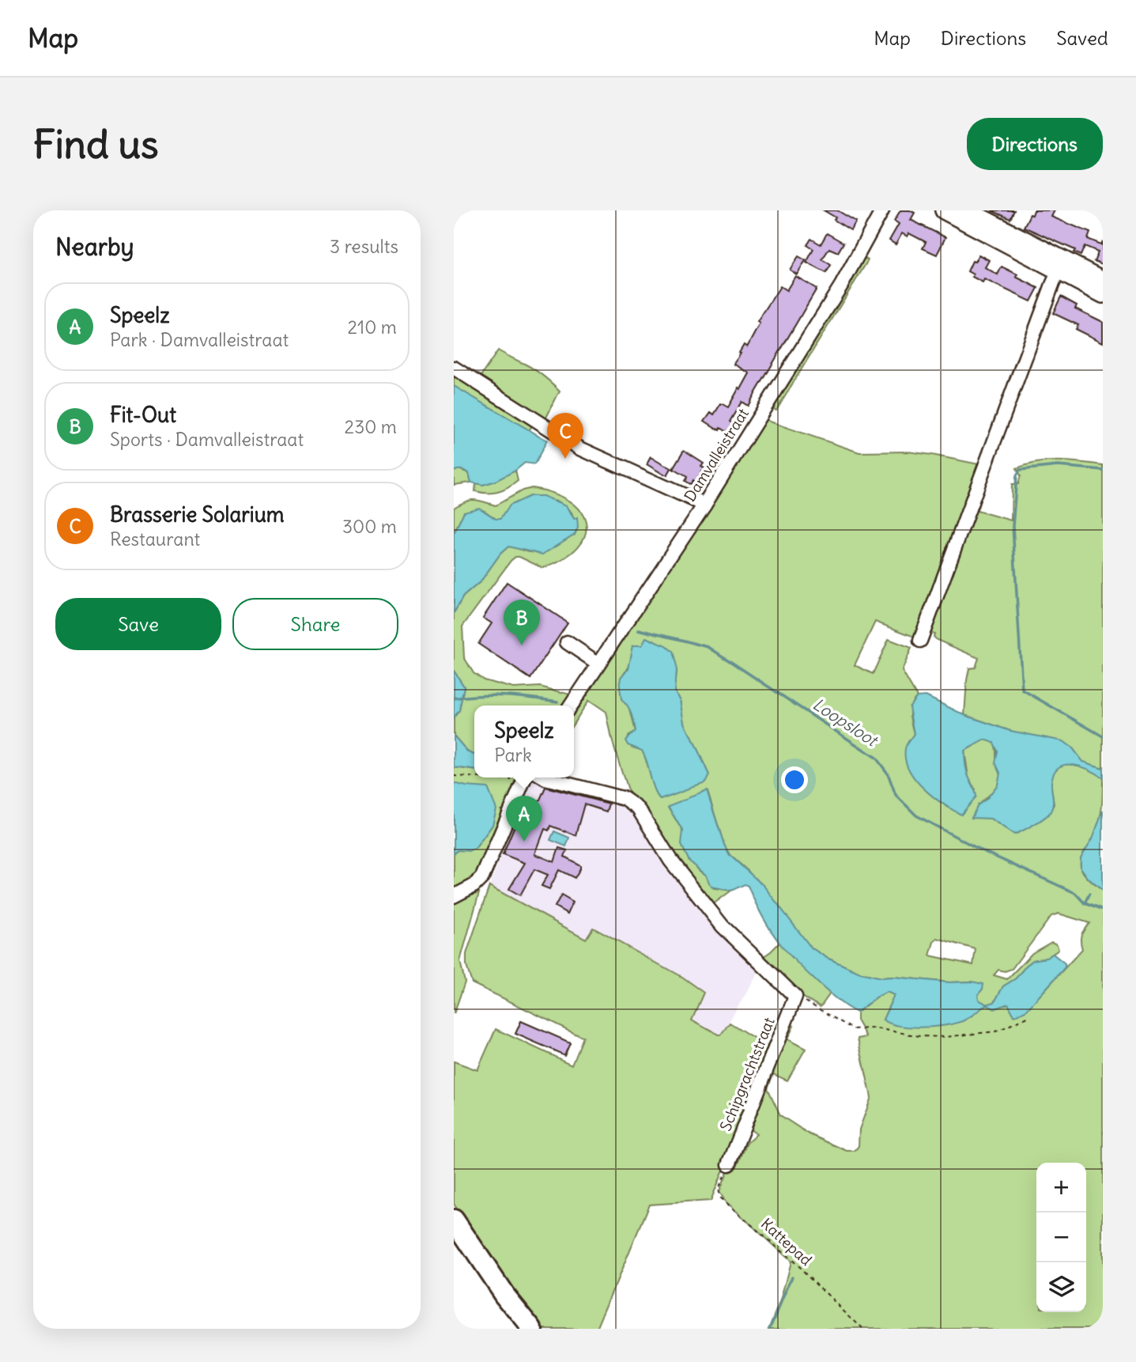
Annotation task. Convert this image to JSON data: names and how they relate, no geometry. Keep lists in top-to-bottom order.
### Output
{
  "streets": {
    "street": ["Damvalleistraat", "Schipgrachtstraat"],
    "path": ["Kattepad"]
  },
  "crossings": [
    ["Schipgrachtstraat", "Kattepad"]
  ],
  "water": ["Loopsloot"],
  "page": {
    "header": "Map",
    "nav": ["Map", "Directions", "Saved"],
    "buttons": [
      "Directions",
      ["Save", "Share"]
    ],
    "title": "Find us",
    "heading": ["Nearby", "3 results"],
    "list": [
      {
        "mark": "A",
        "name": "Speelz",
        "note": "Park · Damvalleistraat",
        "value": "210 m"
      },
      {
        "mark": "B",
        "name": "Fit-Out",
        "note": "Sports · Damvalleistraat",
        "value": "230 m"
      },
      {
        "mark": "C",
        "name": "Brasserie Solarium",
        "note": "Restaurant",
        "value": "300 m"
      }
    ],
    "pins": ["C", "B", "A"],
    "popup": ["Speelz", "Park"],
    "map_buttons": ["+", "−"]
  }
}
